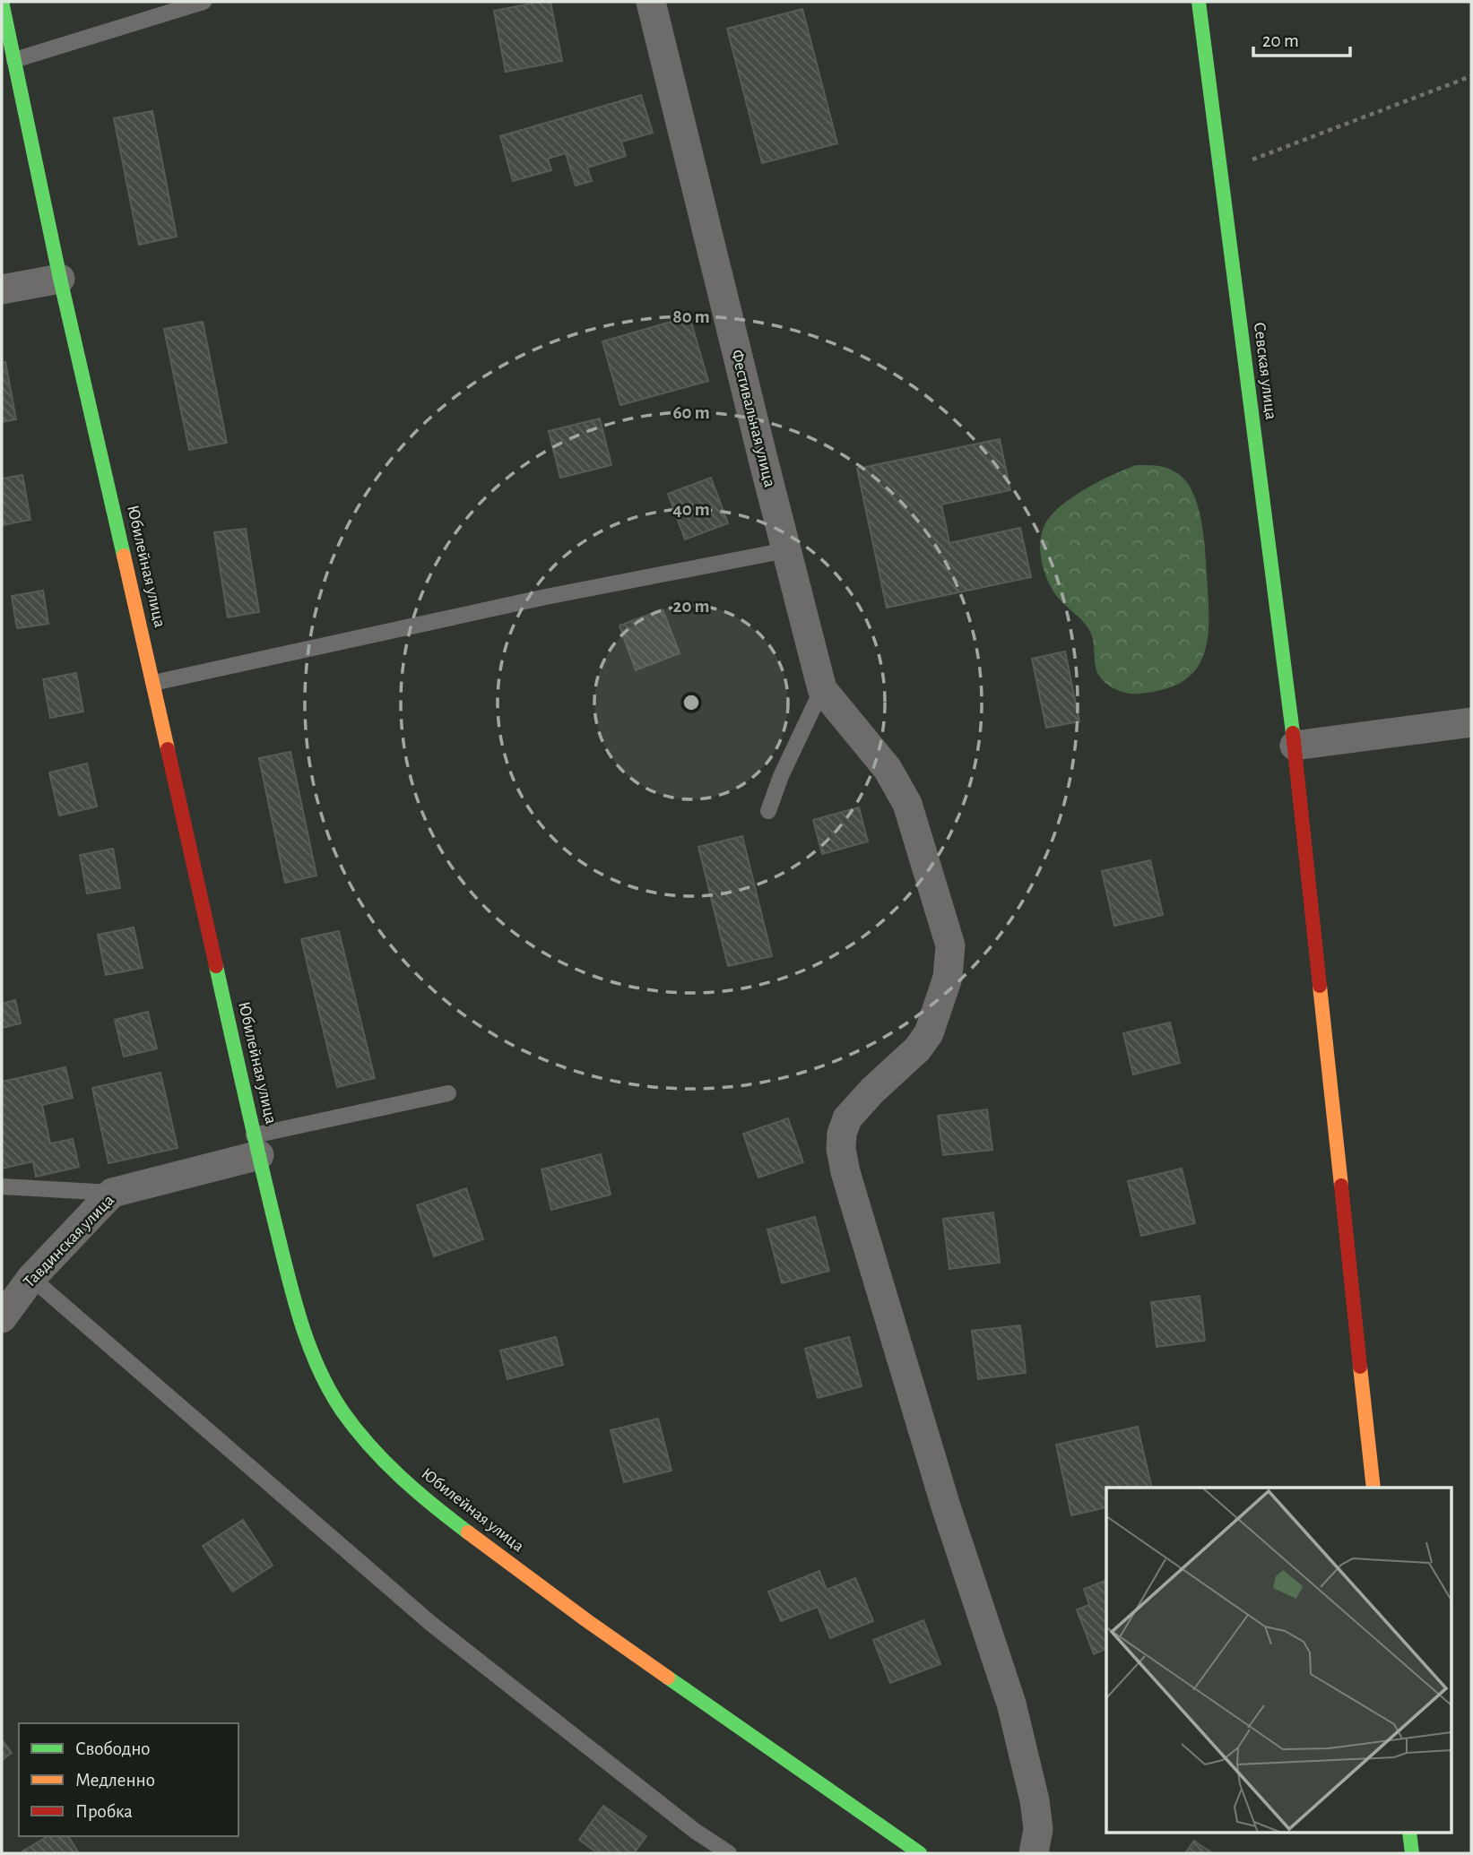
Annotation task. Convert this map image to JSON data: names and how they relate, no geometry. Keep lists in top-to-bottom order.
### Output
{
  "streets": {
    "street": [
      "Севская улица",
      "Фестивальная улица",
      "Юбилейная улица",
      "Тавдинская улица"
    ]
  },
  "crossings": [
    ["Юбилейная улица", "Тавдинская улица"]
  ],
  "legend": ["Свободно", "Медленно", "Пробка"],
  "scale_bar": "20 m",
  "rings": [
    "80 m",
    "60 m",
    "40 m",
    "20 m"
  ]
}
